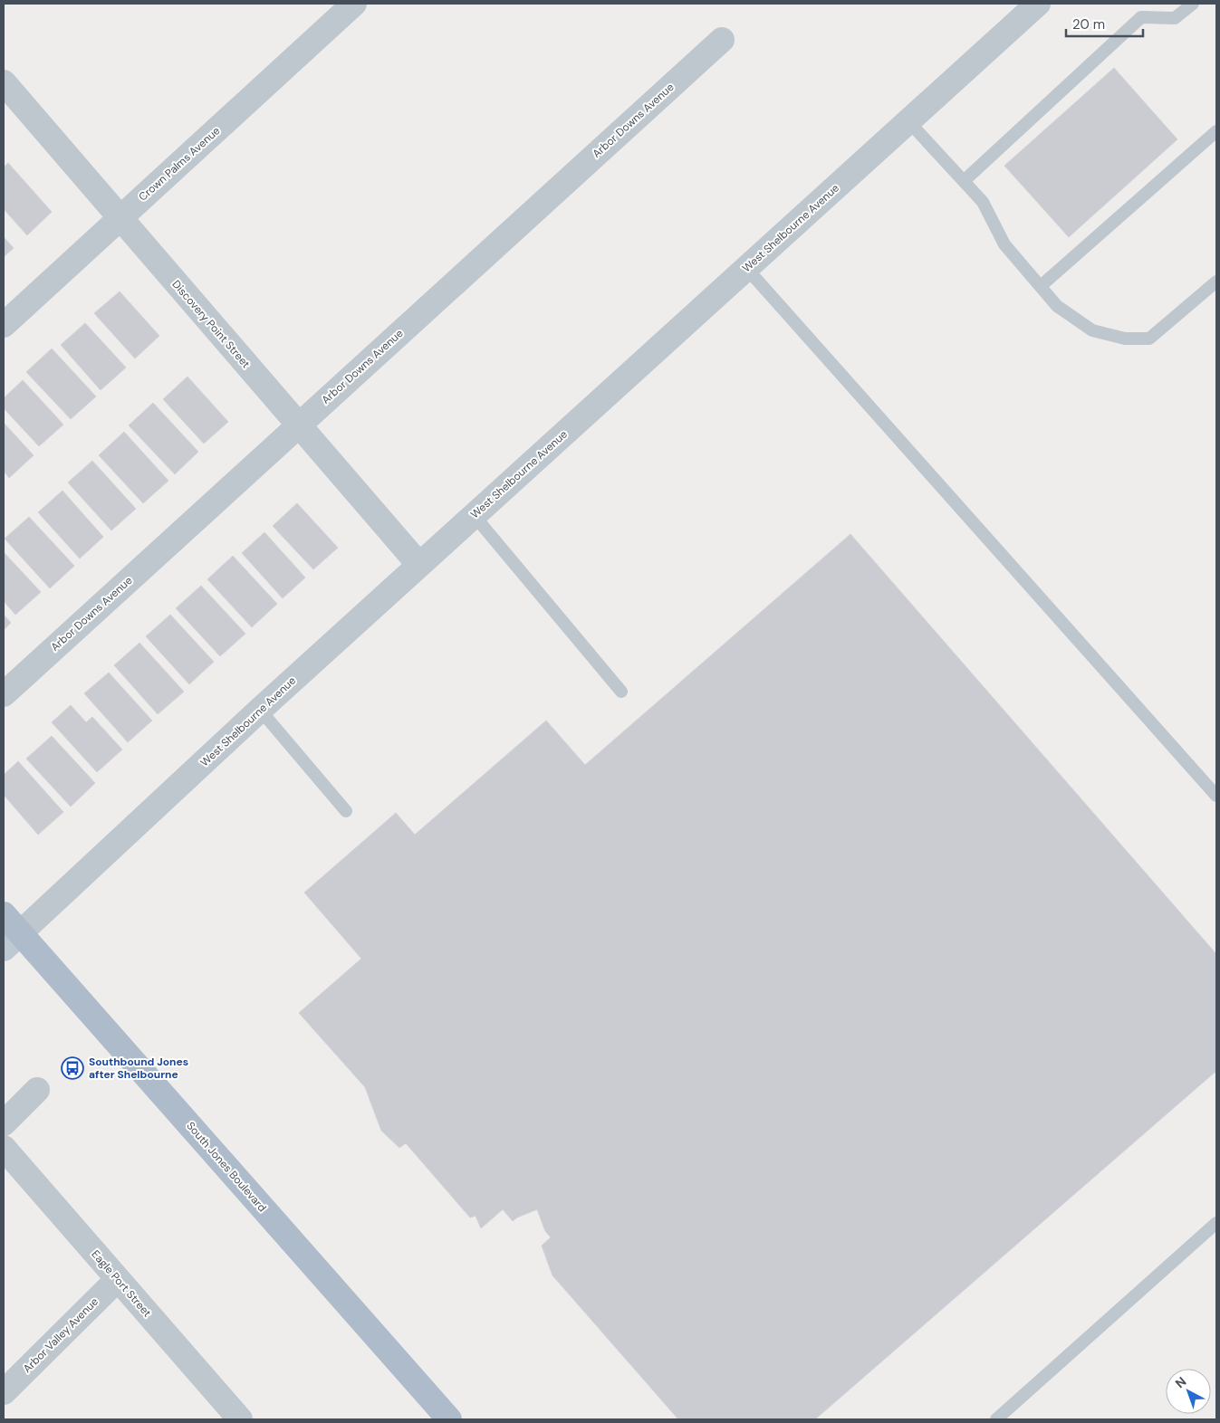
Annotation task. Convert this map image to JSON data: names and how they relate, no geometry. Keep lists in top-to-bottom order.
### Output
{
  "streets": {
    "main road": ["South Jones Boulevard"],
    "street": [
      "Arbor Downs Avenue",
      "Crown Palms Avenue",
      "West Shelbourne Avenue",
      "Discovery Point Street",
      "Eagle Port Street",
      "Arbor Valley Avenue"
    ]
  },
  "crossings": [
    ["Arbor Downs Avenue", "Discovery Point Street"],
    ["Crown Palms Avenue", "Discovery Point Street"],
    ["West Shelbourne Avenue", "Discovery Point Street"],
    ["West Shelbourne Avenue", "South Jones Boulevard"],
    ["Eagle Port Street", "Arbor Valley Avenue"]
  ],
  "places": {
    "bus stop": ["Southbound Jones after Shelbourne"]
  },
  "scale_bar": "20 m",
  "north": "top left"
}
